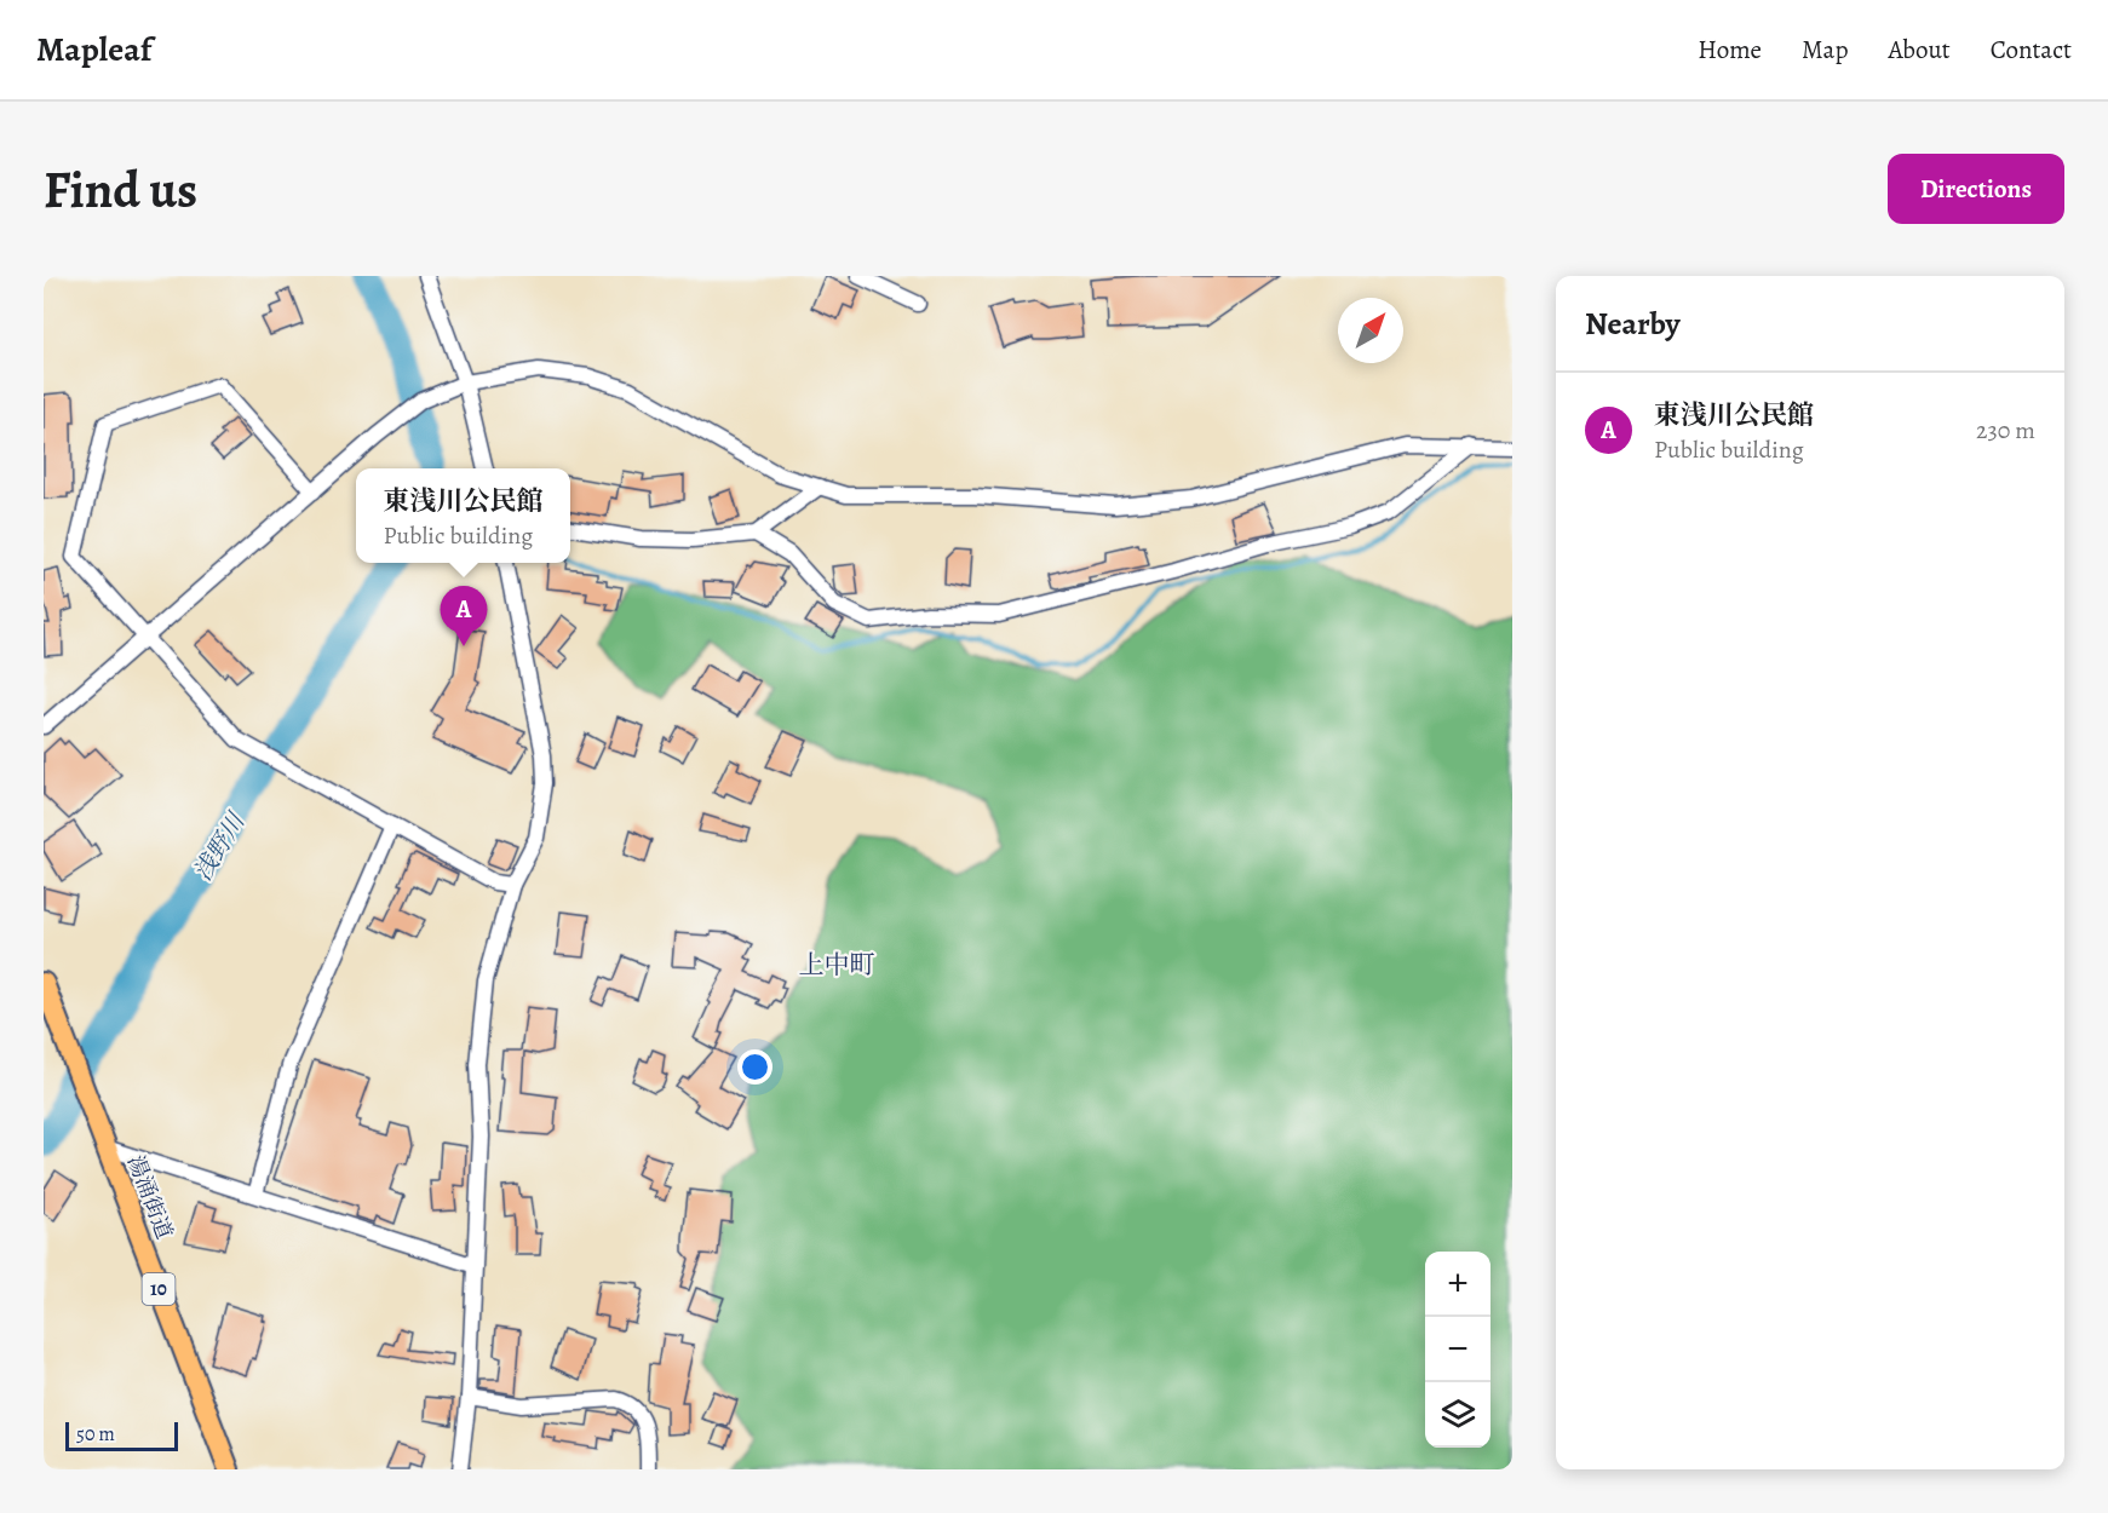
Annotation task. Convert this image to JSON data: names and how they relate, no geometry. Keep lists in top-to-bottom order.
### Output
{
  "streets": {
    "main road": ["湯涌街道", "10"]
  },
  "districts": ["上中町"],
  "water": ["浅野川"],
  "scale_bar": "50 m",
  "north": "top right",
  "page": {
    "header": "Mapleaf",
    "nav": [
      "Home",
      "Map",
      "About",
      "Contact"
    ],
    "buttons": "Directions",
    "title": "Find us",
    "heading": "Nearby",
    "list": [
      {
        "mark": "A",
        "name": "東浅川公民館",
        "note": "Public building",
        "value": "230 m"
      }
    ],
    "popup": ["東浅川公民館", "Public building"],
    "pins": "A",
    "map_buttons": ["+", "−"],
    "scale": "50 m"
  }
}
